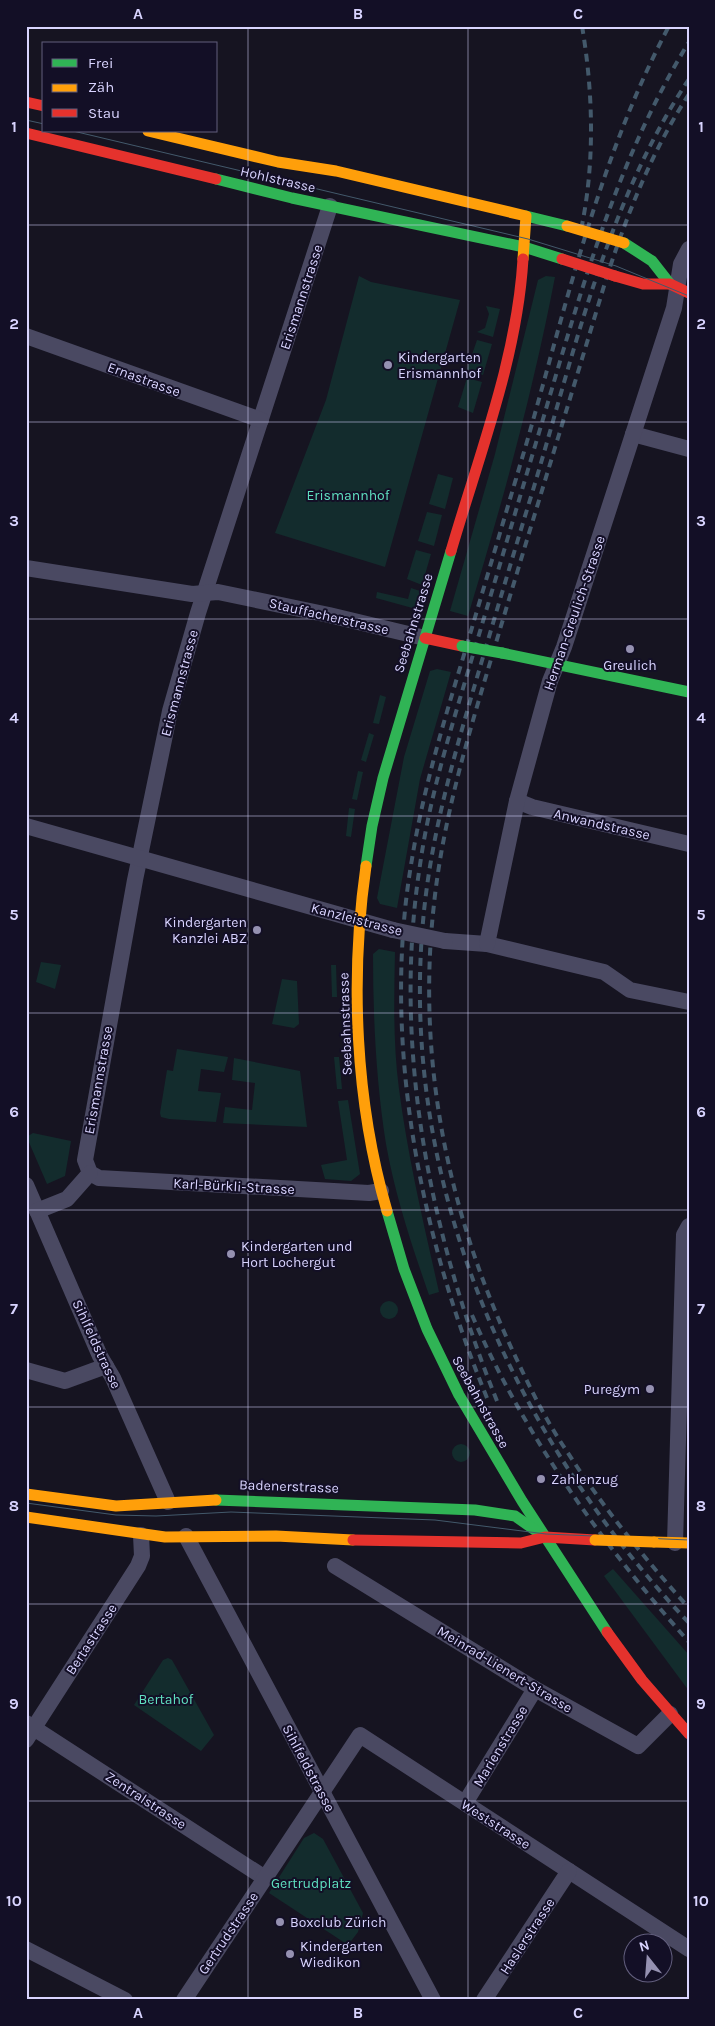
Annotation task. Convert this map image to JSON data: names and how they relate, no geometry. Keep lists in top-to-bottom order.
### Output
{
  "streets": {
    "main road": [
      "Hohlstrasse",
      "Stauffacherstrasse",
      "Seebahnstrasse",
      "Badenerstrasse"
    ],
    "street": [
      "Erismannstrasse",
      "Ernastrasse",
      "Herman-Greulich-Strasse",
      "Anwandstrasse",
      "Kanzleistrasse",
      "Karl-Bürkli-Strasse",
      "Sihlfeldstrasse",
      "Bertastrasse",
      "Meinrad-Lienert-Strasse",
      "Marienstrasse",
      "Zentralstrasse",
      "Weststrasse",
      "Gertrudstrasse",
      "Haslerstrasse"
    ]
  },
  "crossings": [
    ["Hohlstrasse", "Erismannstrasse"],
    ["Hohlstrasse", "Herman-Greulich-Strasse"],
    ["Hohlstrasse", "Seebahnstrasse"],
    ["Erismannstrasse", "Ernastrasse"],
    ["Erismannstrasse", "Stauffacherstrasse"],
    ["Erismannstrasse", "Kanzleistrasse"],
    ["Erismannstrasse", "Karl-Bürkli-Strasse"],
    ["Herman-Greulich-Strasse", "Stauffacherstrasse"],
    ["Herman-Greulich-Strasse", "Anwandstrasse"],
    ["Herman-Greulich-Strasse", "Kanzleistrasse"],
    ["Stauffacherstrasse", "Seebahnstrasse"],
    ["Seebahnstrasse", "Kanzleistrasse"],
    ["Seebahnstrasse", "Karl-Bürkli-Strasse"],
    ["Seebahnstrasse", "Badenerstrasse"],
    ["Seebahnstrasse", "Meinrad-Lienert-Strasse"],
    ["Sihlfeldstrasse", "Badenerstrasse"],
    ["Sihlfeldstrasse", "Weststrasse"],
    ["Sihlfeldstrasse", "Gertrudstrasse"],
    ["Badenerstrasse", "Bertastrasse"],
    ["Bertastrasse", "Zentralstrasse"],
    ["Meinrad-Lienert-Strasse", "Marienstrasse"],
    ["Marienstrasse", "Weststrasse"],
    ["Zentralstrasse", "Gertrudstrasse"],
    ["Weststrasse", "Gertrudstrasse"],
    ["Weststrasse", "Haslerstrasse"]
  ],
  "parks": ["Erismannhof", "Bertahof", "Gertrudplatz"],
  "places": [
    "Kindergarten Erismannhof",
    "Greulich",
    "Kindergarten Kanzlei ABZ",
    "Kindergarten und Hort Lochergut",
    "Puregym",
    "Zahlenzug",
    "Boxclub Zürich",
    "Kindergarten Wiedikon"
  ],
  "legend": ["Frei", "Zäh", "Stau"],
  "north": "top",
  "grid": {
    "columns": ["A", "B", "C"],
    "rows": [
      "1",
      "2",
      "3",
      "4",
      "5",
      "6",
      "7",
      "8",
      "9",
      "10"
    ]
  }
}
